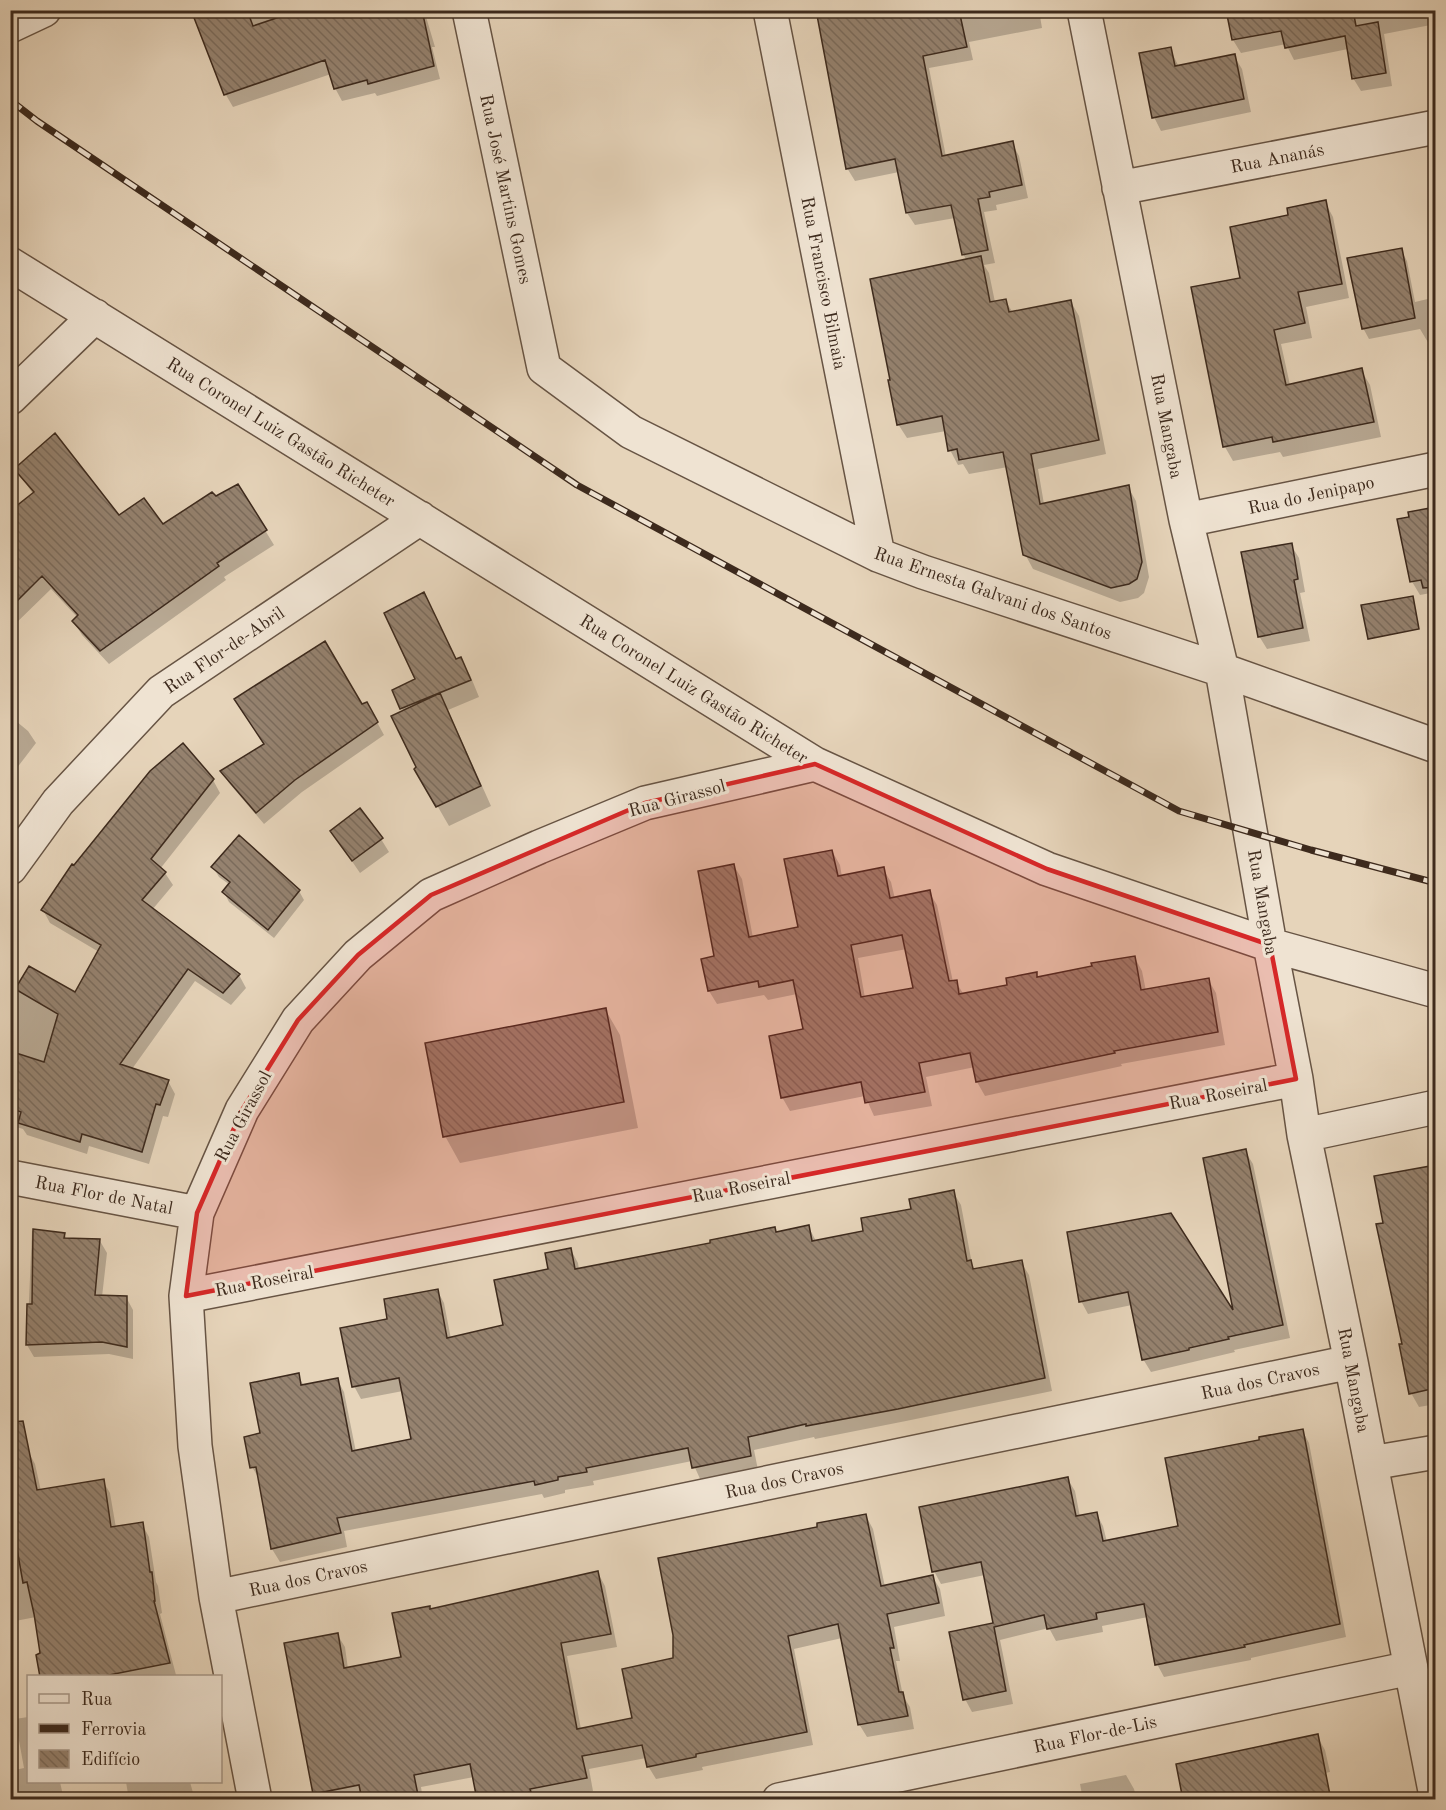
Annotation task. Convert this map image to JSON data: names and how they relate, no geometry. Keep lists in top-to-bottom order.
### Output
{
  "streets": {
    "street": [
      "Rua Ananás",
      "Rua José Martins Gomes",
      "Rua Francisco Bilmaia",
      "Rua Mangaba",
      "Rua Coronel Luiz Gastão Richeter",
      "Rua do Jenipapo",
      "Rua Ernesta Galvani dos Santos",
      "Rua Flor-de-Abril",
      "Rua Girassol",
      "Rua Roseiral",
      "Rua Flor de Natal",
      "Rua dos Cravos",
      "Rua Flor-de-Lis"
    ]
  },
  "crossings": [
    ["Rua Ananás", "Rua Mangaba"],
    ["Rua José Martins Gomes", "Rua Ernesta Galvani dos Santos"],
    ["Rua Francisco Bilmaia", "Rua Ernesta Galvani dos Santos"],
    ["Rua Mangaba", "Rua Coronel Luiz Gastão Richeter"],
    ["Rua Mangaba", "Rua do Jenipapo"],
    ["Rua Mangaba", "Rua Ernesta Galvani dos Santos"],
    ["Rua Mangaba", "Rua Roseiral"],
    ["Rua Mangaba", "Rua dos Cravos"],
    ["Rua Mangaba", "Rua Flor-de-Lis"],
    ["Rua Coronel Luiz Gastão Richeter", "Rua Flor-de-Abril"],
    ["Rua Coronel Luiz Gastão Richeter", "Rua Girassol"],
    ["Rua Girassol", "Rua Roseiral"],
    ["Rua Girassol", "Rua Flor de Natal"],
    ["Rua Girassol", "Rua dos Cravos"]
  ],
  "legend": ["Rua", "Ferrovia", "Edifício"]
}
